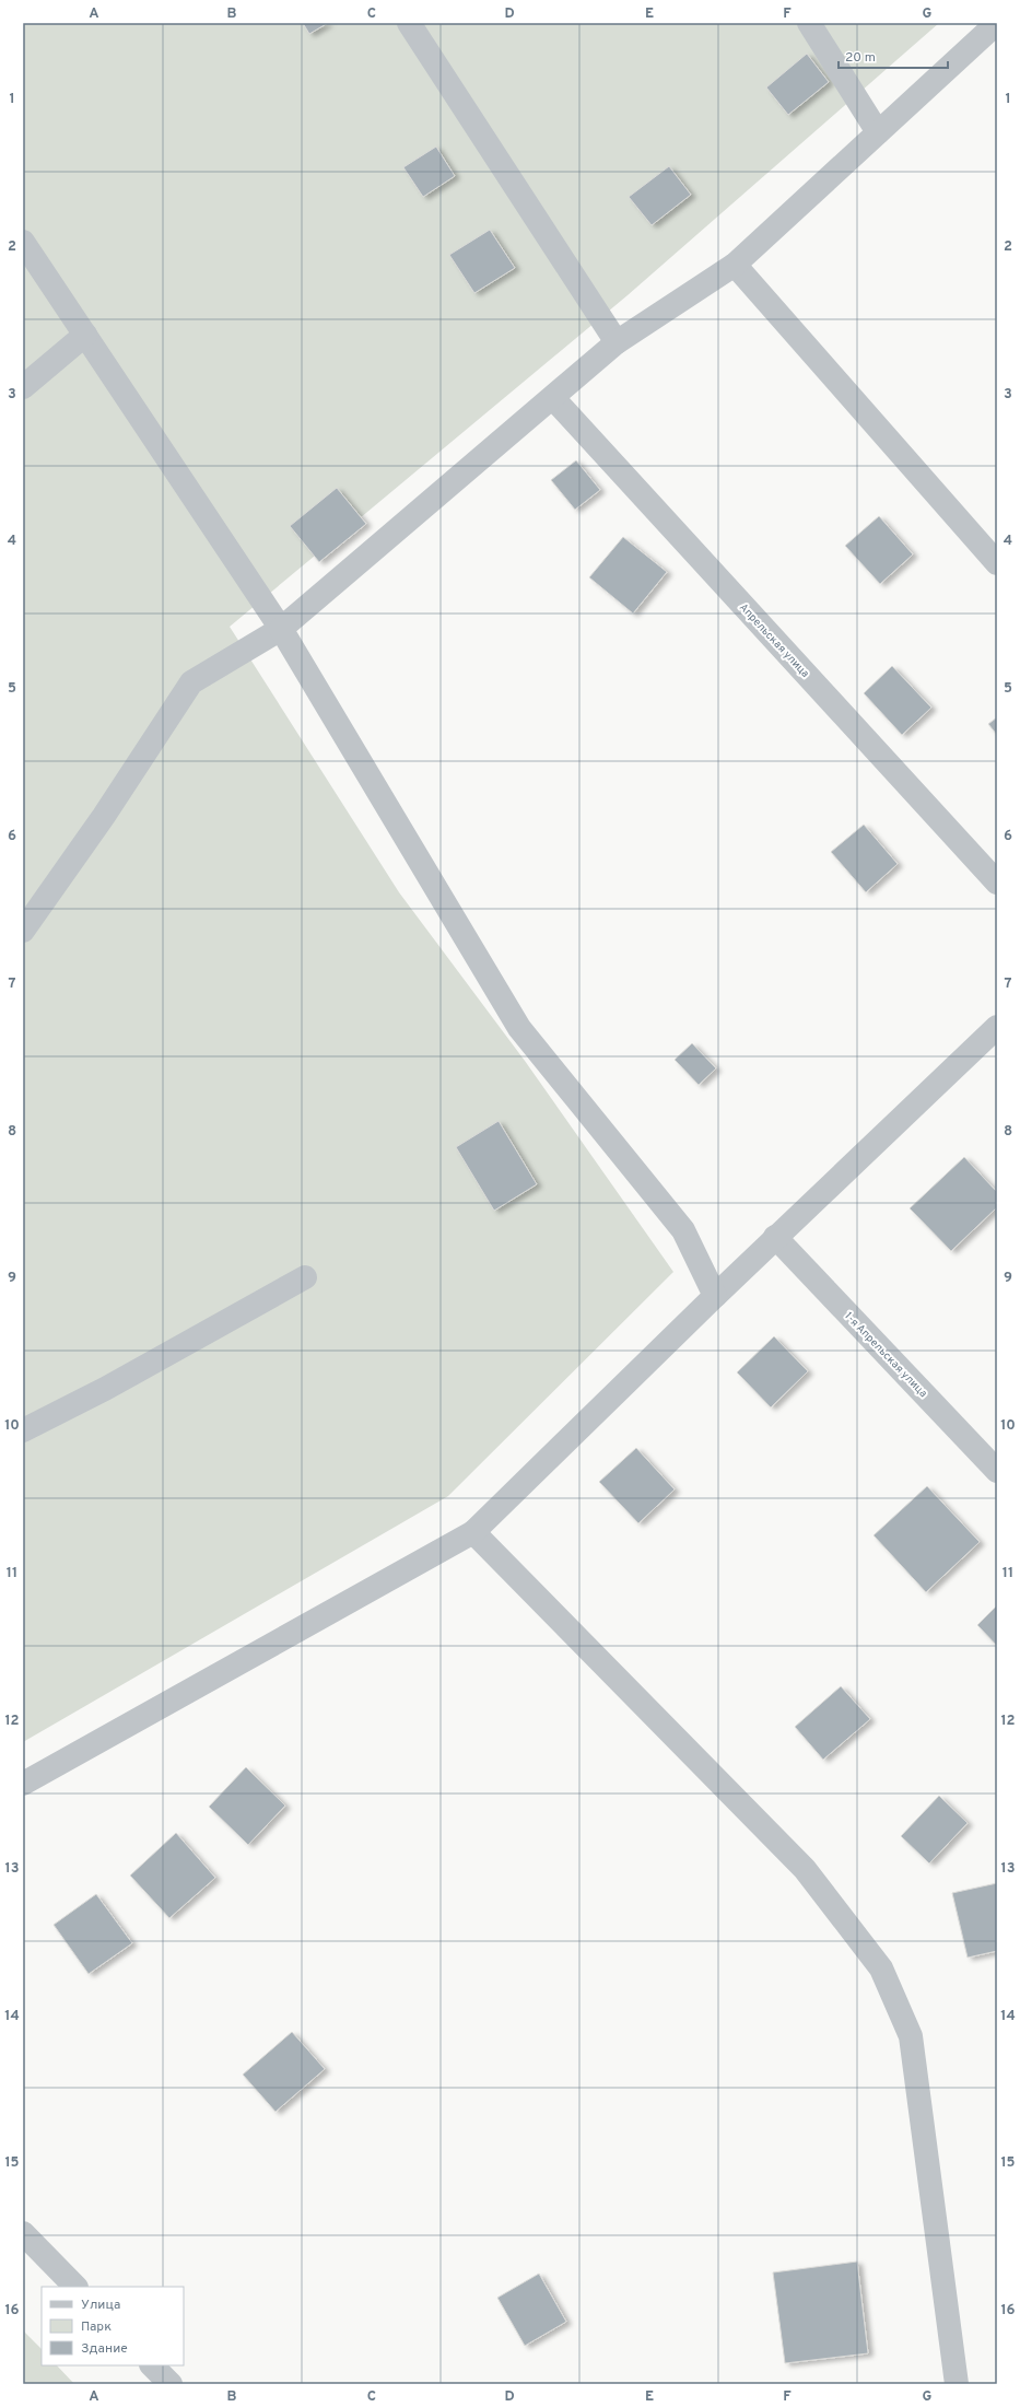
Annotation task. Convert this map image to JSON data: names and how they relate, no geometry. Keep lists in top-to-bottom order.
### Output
{
  "streets": {
    "street": ["Апрельская улица", "1-я Апрельская улица"]
  },
  "legend": ["Улица", "Парк", "Здание"],
  "scale_bar": "20 m",
  "grid": {
    "columns": [
      "A",
      "B",
      "C",
      "D",
      "E",
      "F",
      "G"
    ],
    "rows": [
      "1",
      "2",
      "3",
      "4",
      "5",
      "6",
      "7",
      "8",
      "9",
      "10",
      "11",
      "12",
      "13",
      "14",
      "15",
      "16"
    ]
  }
}
